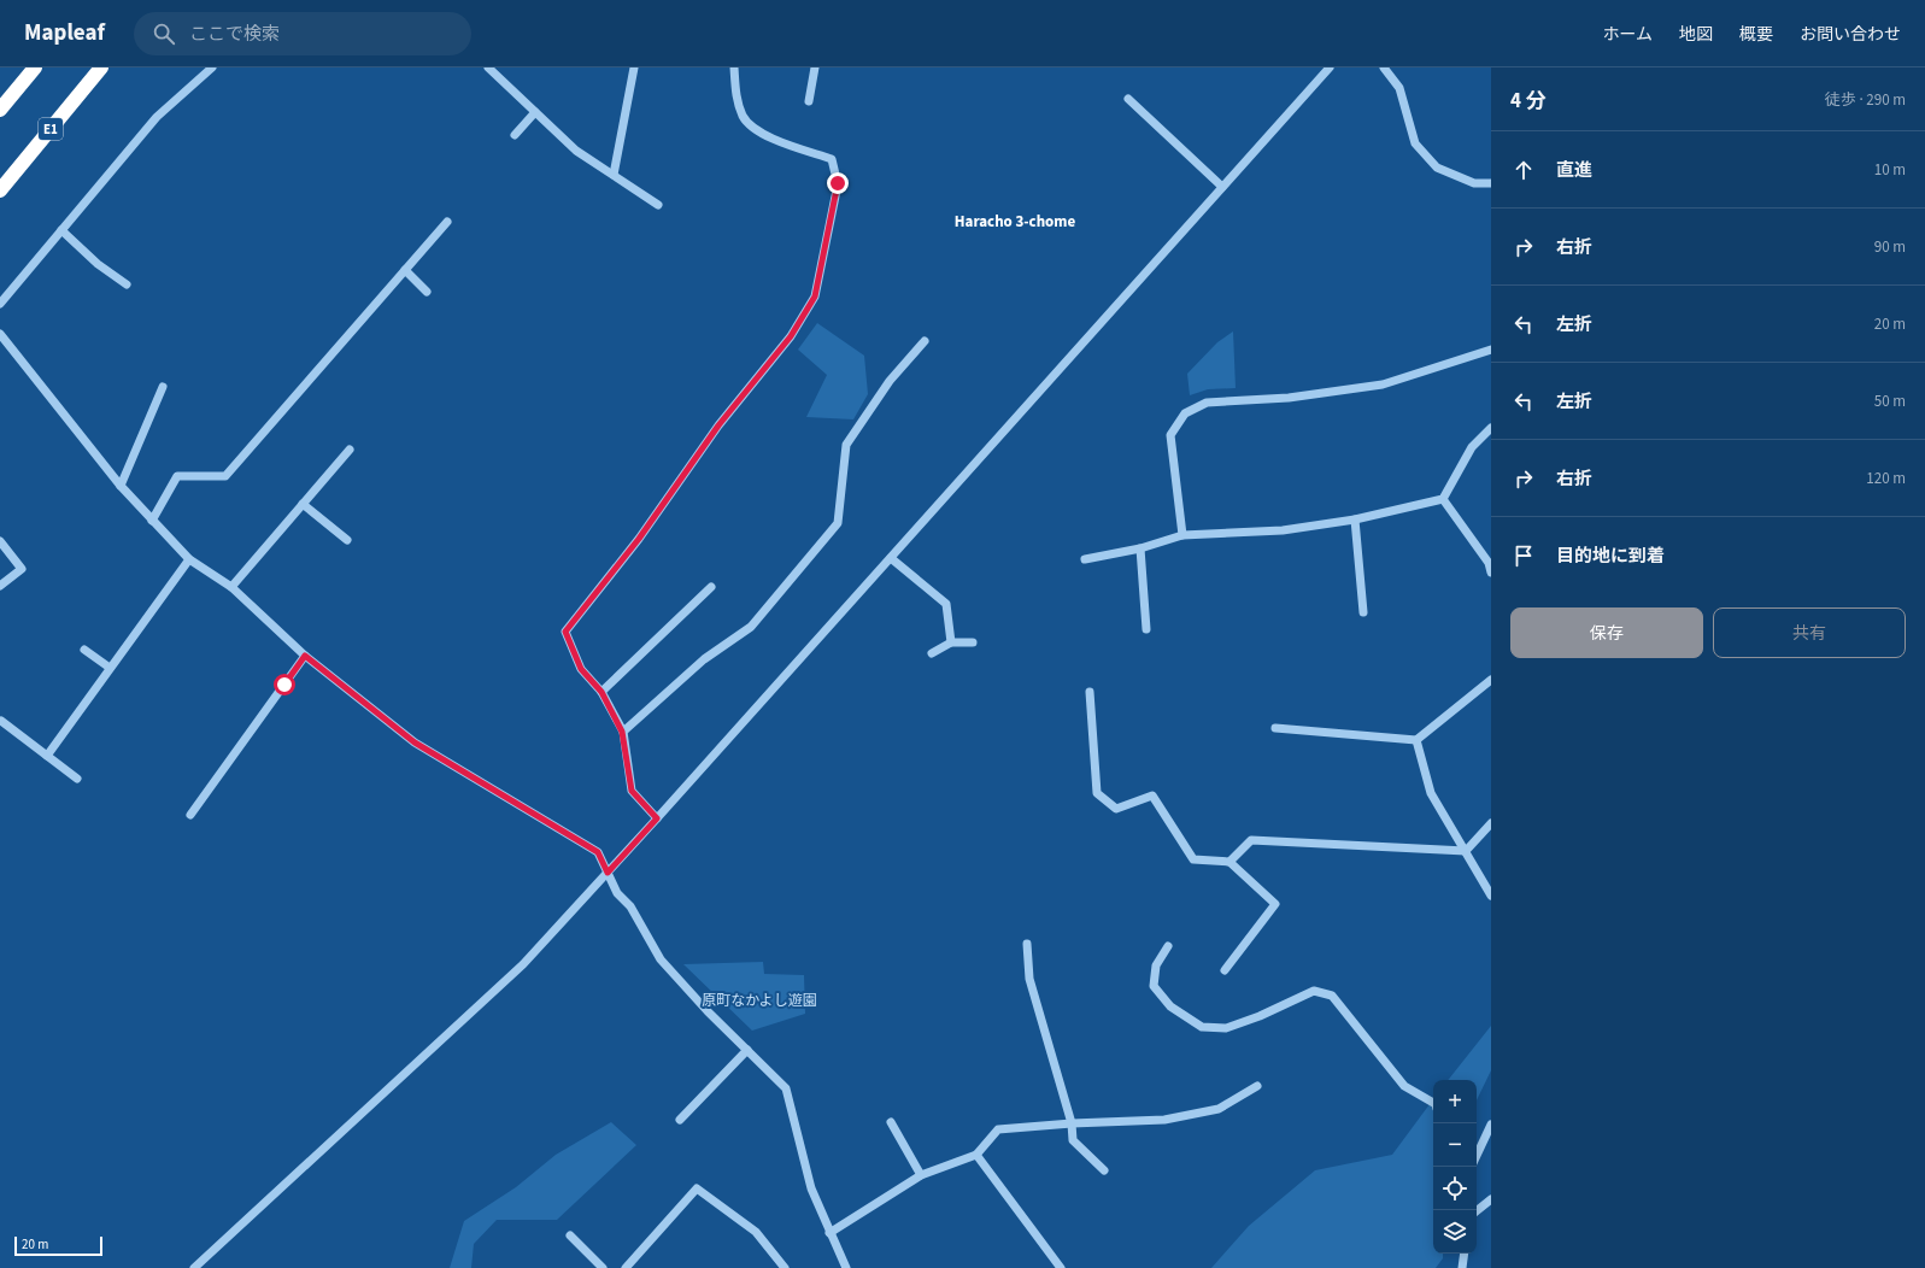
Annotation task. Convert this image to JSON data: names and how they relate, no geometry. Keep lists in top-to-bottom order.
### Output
{
  "streets": {
    "highway": ["E1"]
  },
  "districts": ["Haracho 3-chome"],
  "parks": ["原町なかよし遊園"],
  "scale_bar": "20 m",
  "page": {
    "header": "Mapleaf",
    "search": "ここで検索",
    "nav": [
      "ホーム",
      "地図",
      "概要",
      "お問い合わせ"
    ],
    "heading": ["4 分", "徒歩 · 290 m"],
    "list": [
      ["直進", "10 m"],
      ["右折", "90 m"],
      ["左折", "20 m"],
      ["左折", "50 m"],
      ["右折", "120 m"],
      "目的地に到着"
    ],
    "buttons": ["保存", "共有"],
    "map_buttons": ["+", "−"],
    "scale": "20 m"
  }
}
